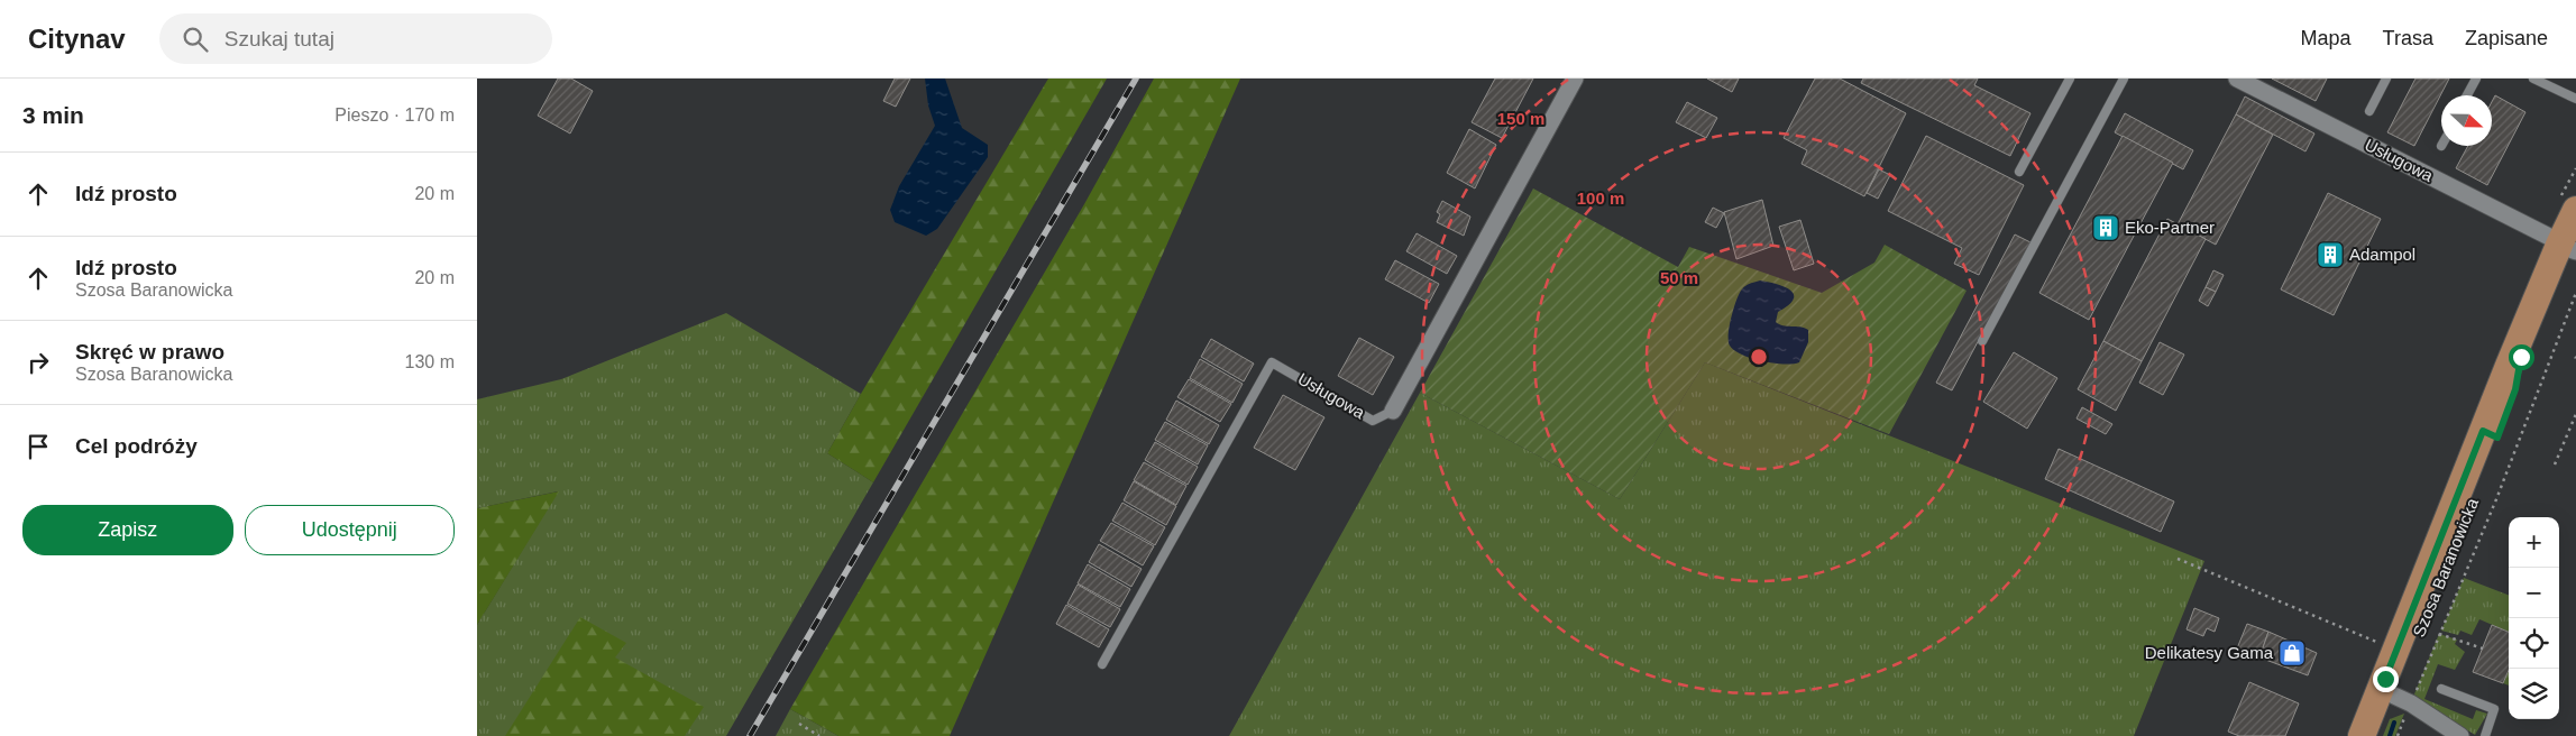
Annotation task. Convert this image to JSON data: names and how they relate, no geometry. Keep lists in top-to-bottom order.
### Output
{
  "streets": {
    "main road": ["Szosa Baranowicka"],
    "street": ["Usługowa"]
  },
  "crossings": [
    ["Usługowa", "Szosa Baranowicka"]
  ],
  "places": {
    "building": ["Eko-Partner", "Adampol"],
    "shop": ["Delikatesy Gama"]
  },
  "north": "right",
  "page": {
    "header": "Citynav",
    "search": "Szukaj tutaj",
    "nav": ["Mapa", "Trasa", "Zapisane"],
    "heading": ["3 min", "Pieszo · 170 m"],
    "list": [
      ["Idź prosto", "20 m"],
      ["Idź prosto", "Szosa Baranowicka", "20 m"],
      ["Skręć w prawo", "Szosa Baranowicka", "130 m"],
      "Cel podróży"
    ],
    "buttons": ["Zapisz", "Udostępnij"],
    "map_buttons": ["+", "−"]
  },
  "rings": ["150 m", "100 m", "50 m"]
}
